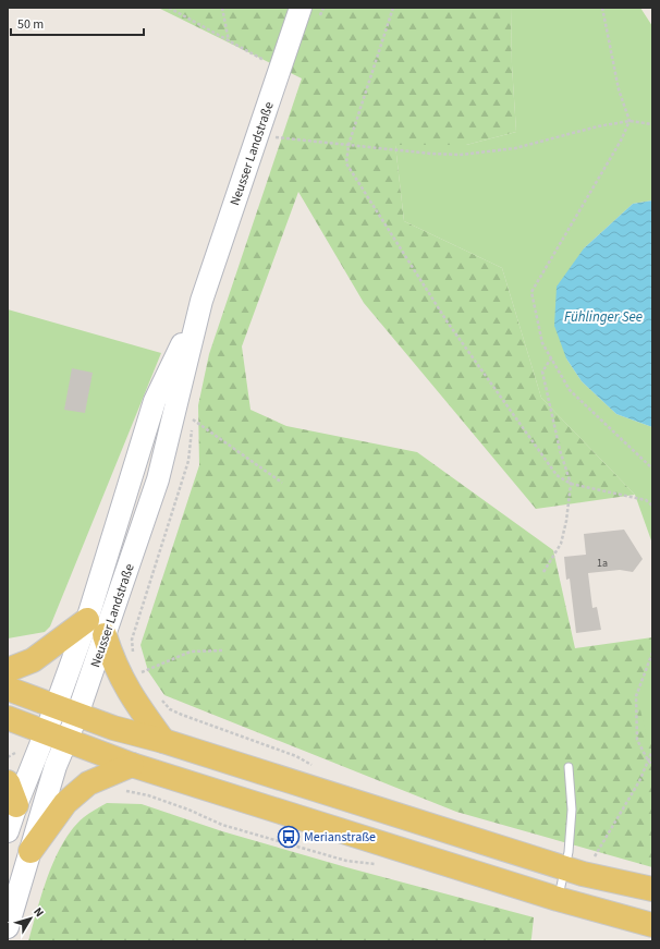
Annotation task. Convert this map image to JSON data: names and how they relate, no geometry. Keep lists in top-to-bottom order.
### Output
{
  "streets": {
    "main road": ["Neusser Landstraße"]
  },
  "water": ["Fühlinger See"],
  "places": {
    "bus stop": ["Merianstraße"]
  },
  "house_numbers": ["1a"],
  "scale_bar": "50 m",
  "north": "top right"
}
